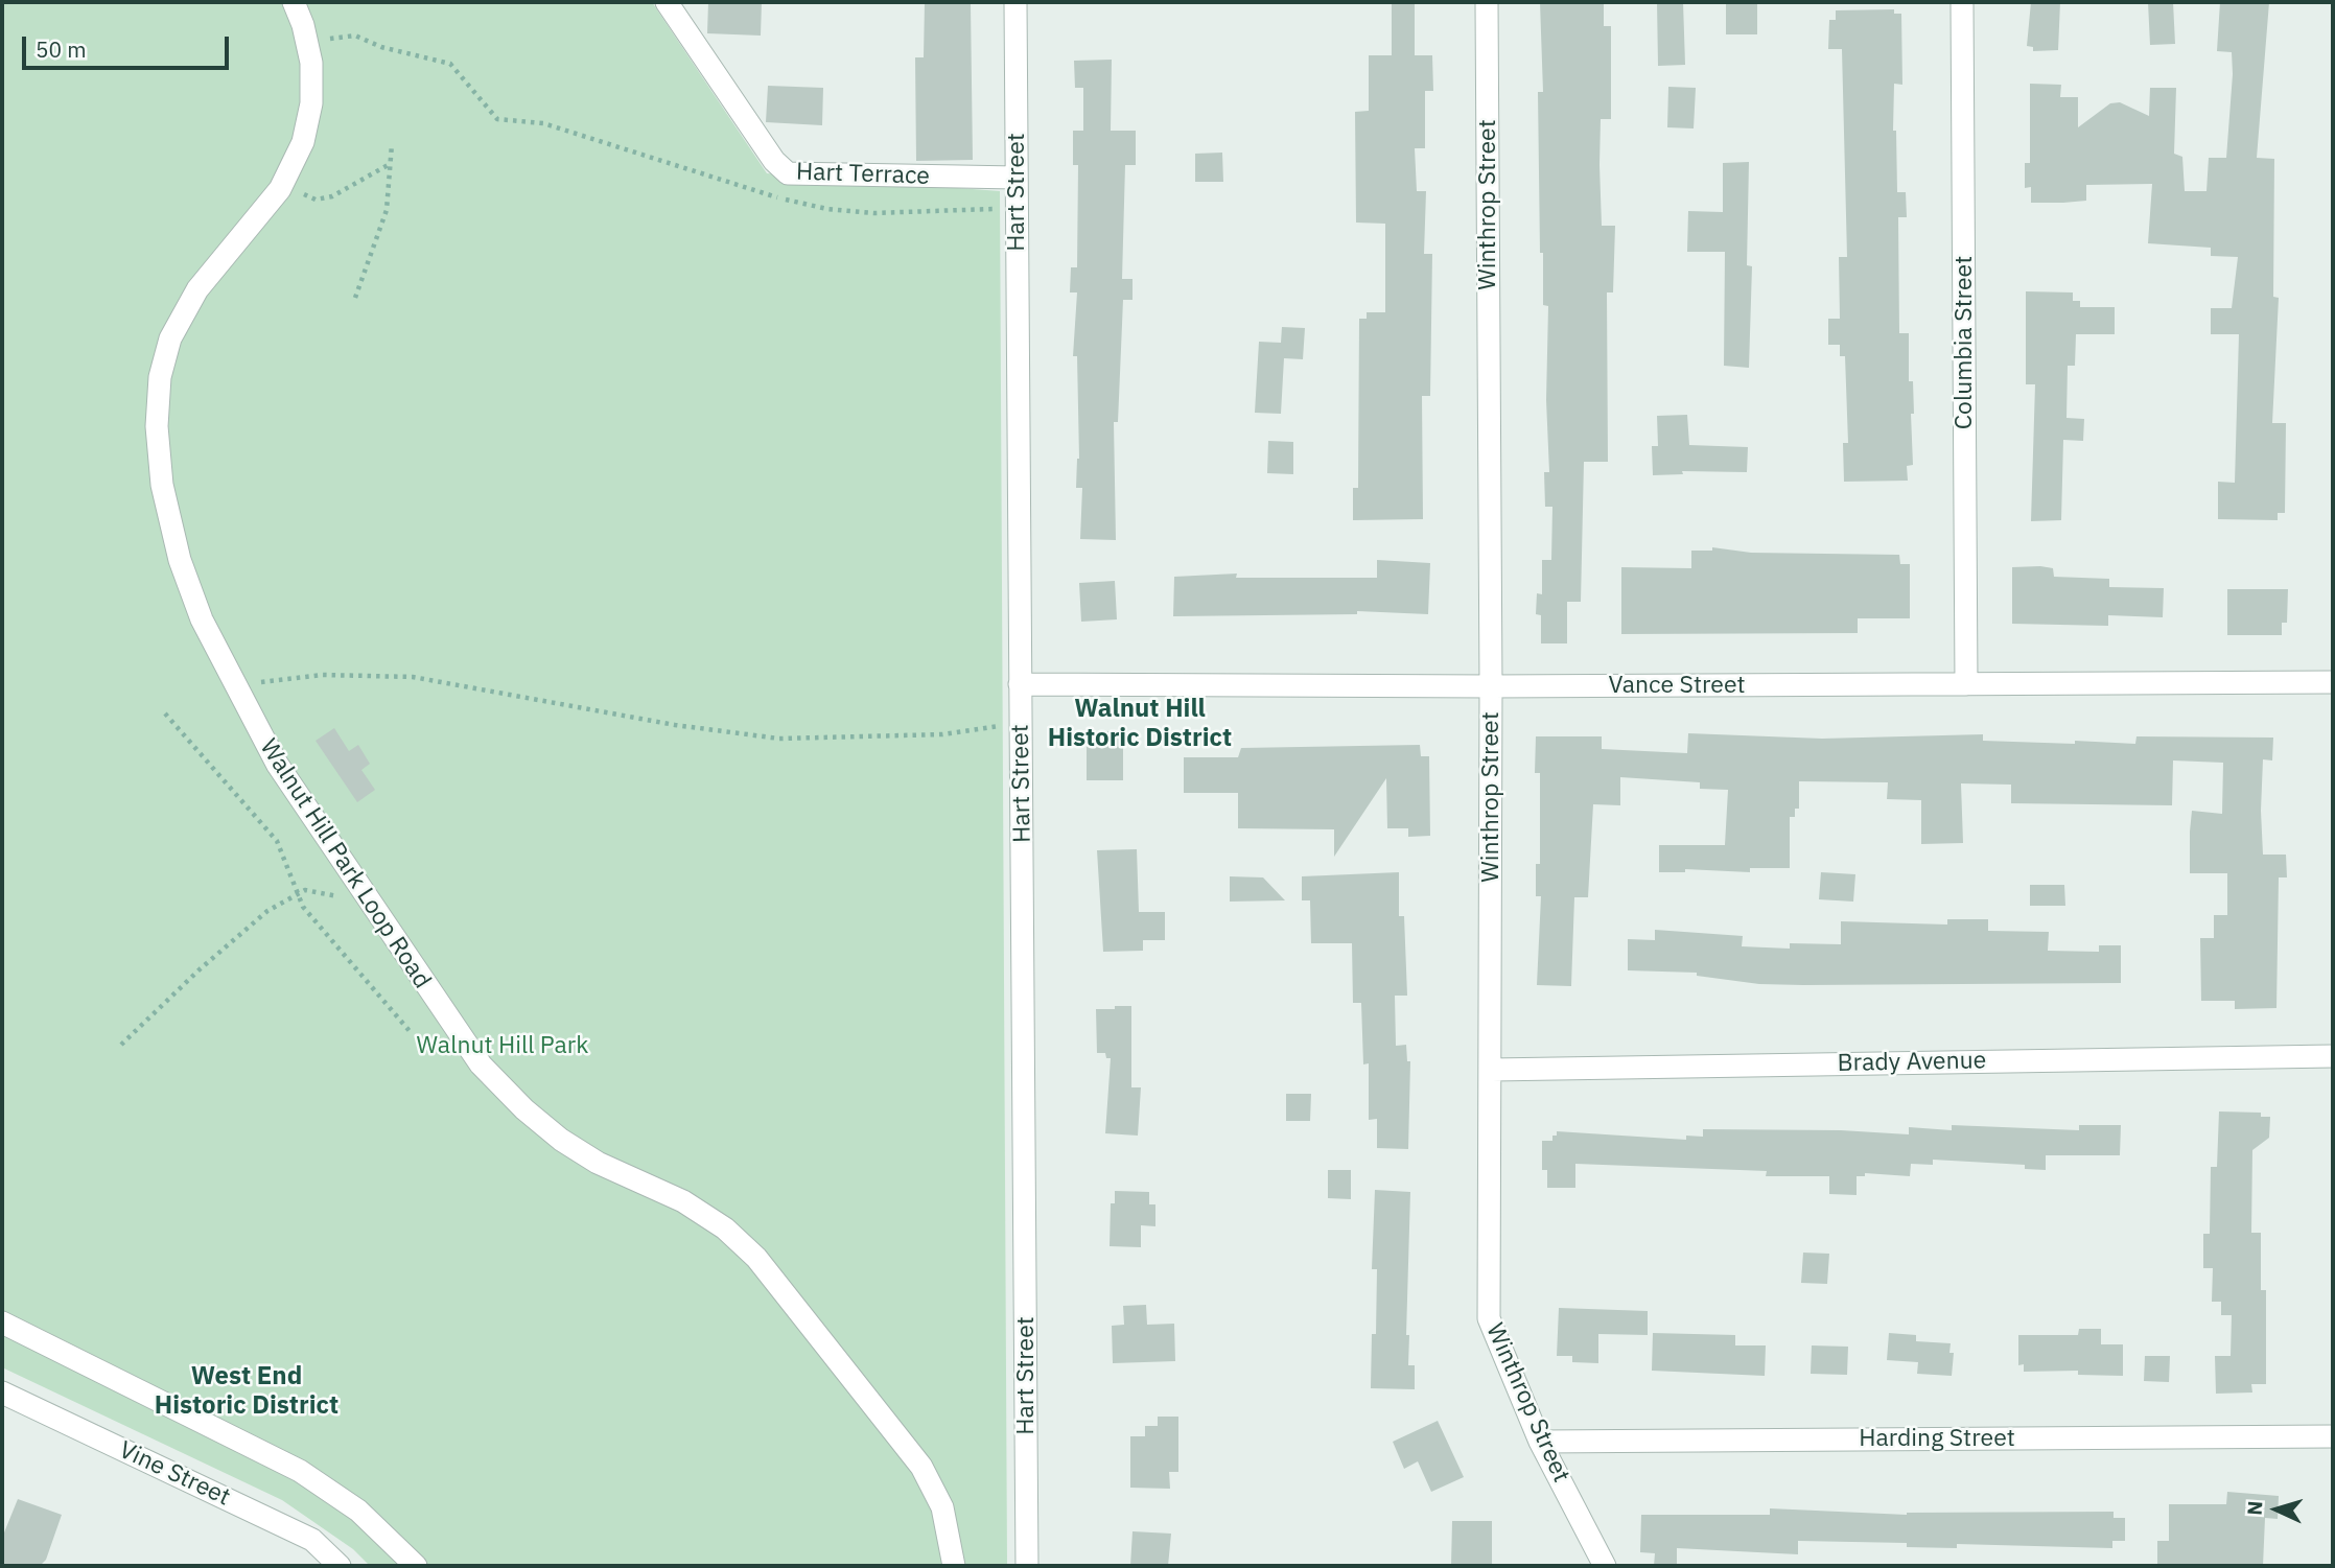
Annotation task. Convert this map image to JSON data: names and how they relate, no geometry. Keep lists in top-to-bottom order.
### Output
{
  "streets": {
    "street": [
      "Hart Terrace",
      "Hart Street",
      "Winthrop Street",
      "Columbia Street",
      "Vance Street",
      "Walnut Hill Park Loop Road",
      "Brady Avenue",
      "Harding Street",
      "Vine Street"
    ]
  },
  "crossings": [
    ["Hart Terrace", "Hart Street"],
    ["Hart Street", "Vance Street"],
    ["Winthrop Street", "Vance Street"],
    ["Winthrop Street", "Brady Avenue"],
    ["Winthrop Street", "Harding Street"],
    ["Columbia Street", "Vance Street"]
  ],
  "districts": ["Walnut Hill Historic District", "West End Historic District"],
  "parks": ["Walnut Hill Park"],
  "scale_bar": "50 m",
  "north": "left"
}
